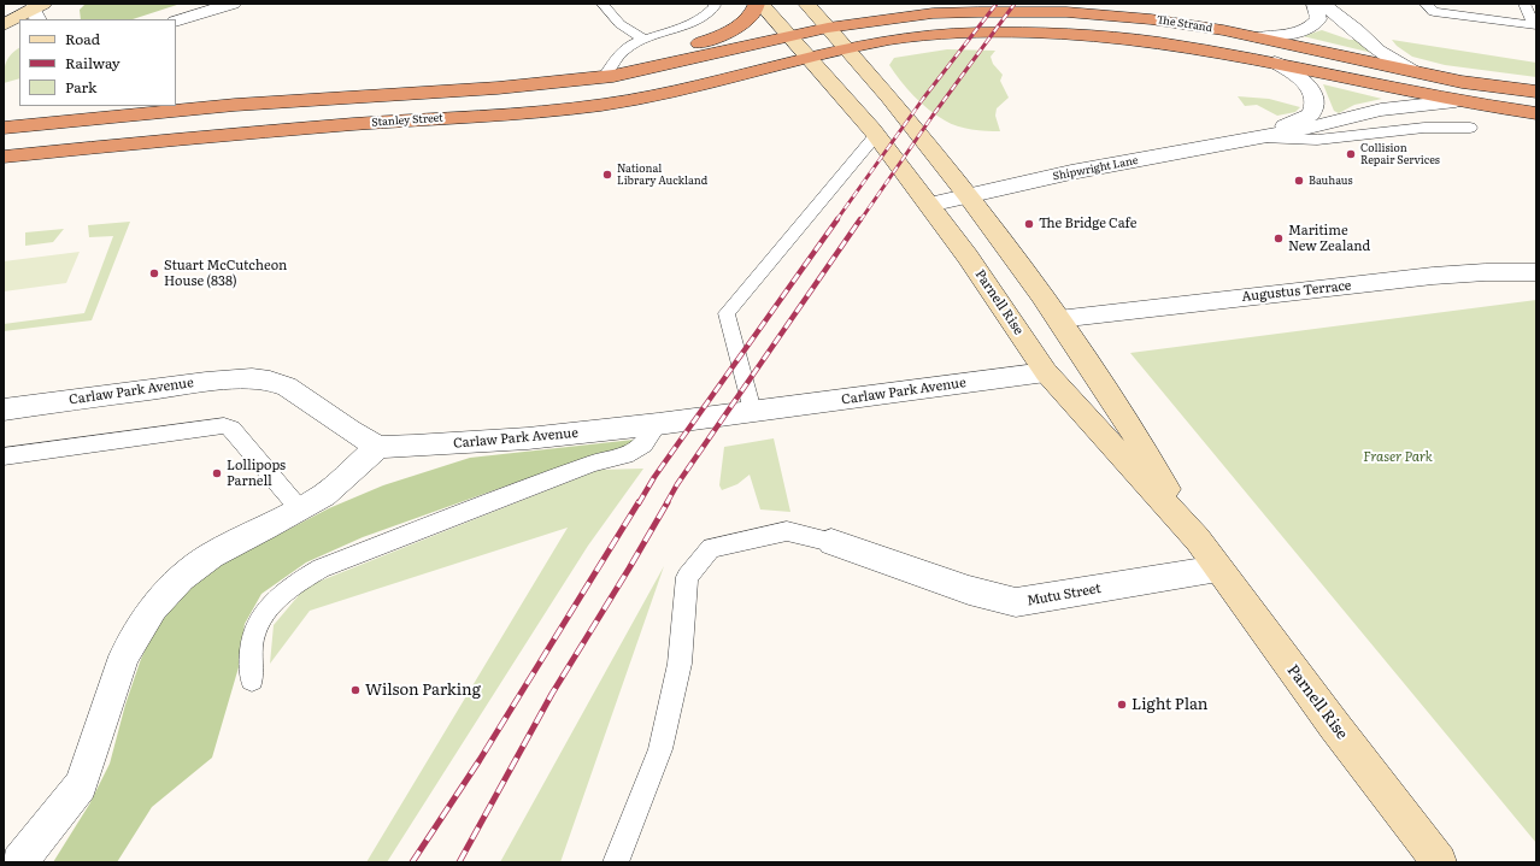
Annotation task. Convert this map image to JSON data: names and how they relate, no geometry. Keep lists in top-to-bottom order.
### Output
{
  "streets": {
    "highway": ["The Strand", "Stanley Street"],
    "main road": ["Parnell Rise"],
    "street": [
      "Shipwright Lane",
      "Augustus Terrace",
      "Carlaw Park Avenue",
      "Mutu Street"
    ]
  },
  "crossings": [
    ["The Strand", "Stanley Street"],
    ["The Strand", "Shipwright Lane"],
    ["The Strand", "Parnell Rise"],
    ["Stanley Street", "Parnell Rise"],
    ["Shipwright Lane", "Parnell Rise"],
    ["Augustus Terrace", "Parnell Rise"],
    ["Parnell Rise", "Carlaw Park Avenue"],
    ["Parnell Rise", "Mutu Street"]
  ],
  "parks": ["Fraser Park"],
  "places": [
    "Collision Repair Services",
    "National Library Auckland",
    "Bauhaus",
    "The Bridge Cafe",
    "Maritime New Zealand",
    "Stuart McCutcheon House (838)",
    "Lollipops Parnell",
    "Wilson Parking",
    "Light Plan"
  ],
  "legend": ["Road", "Railway", "Park"]
}
